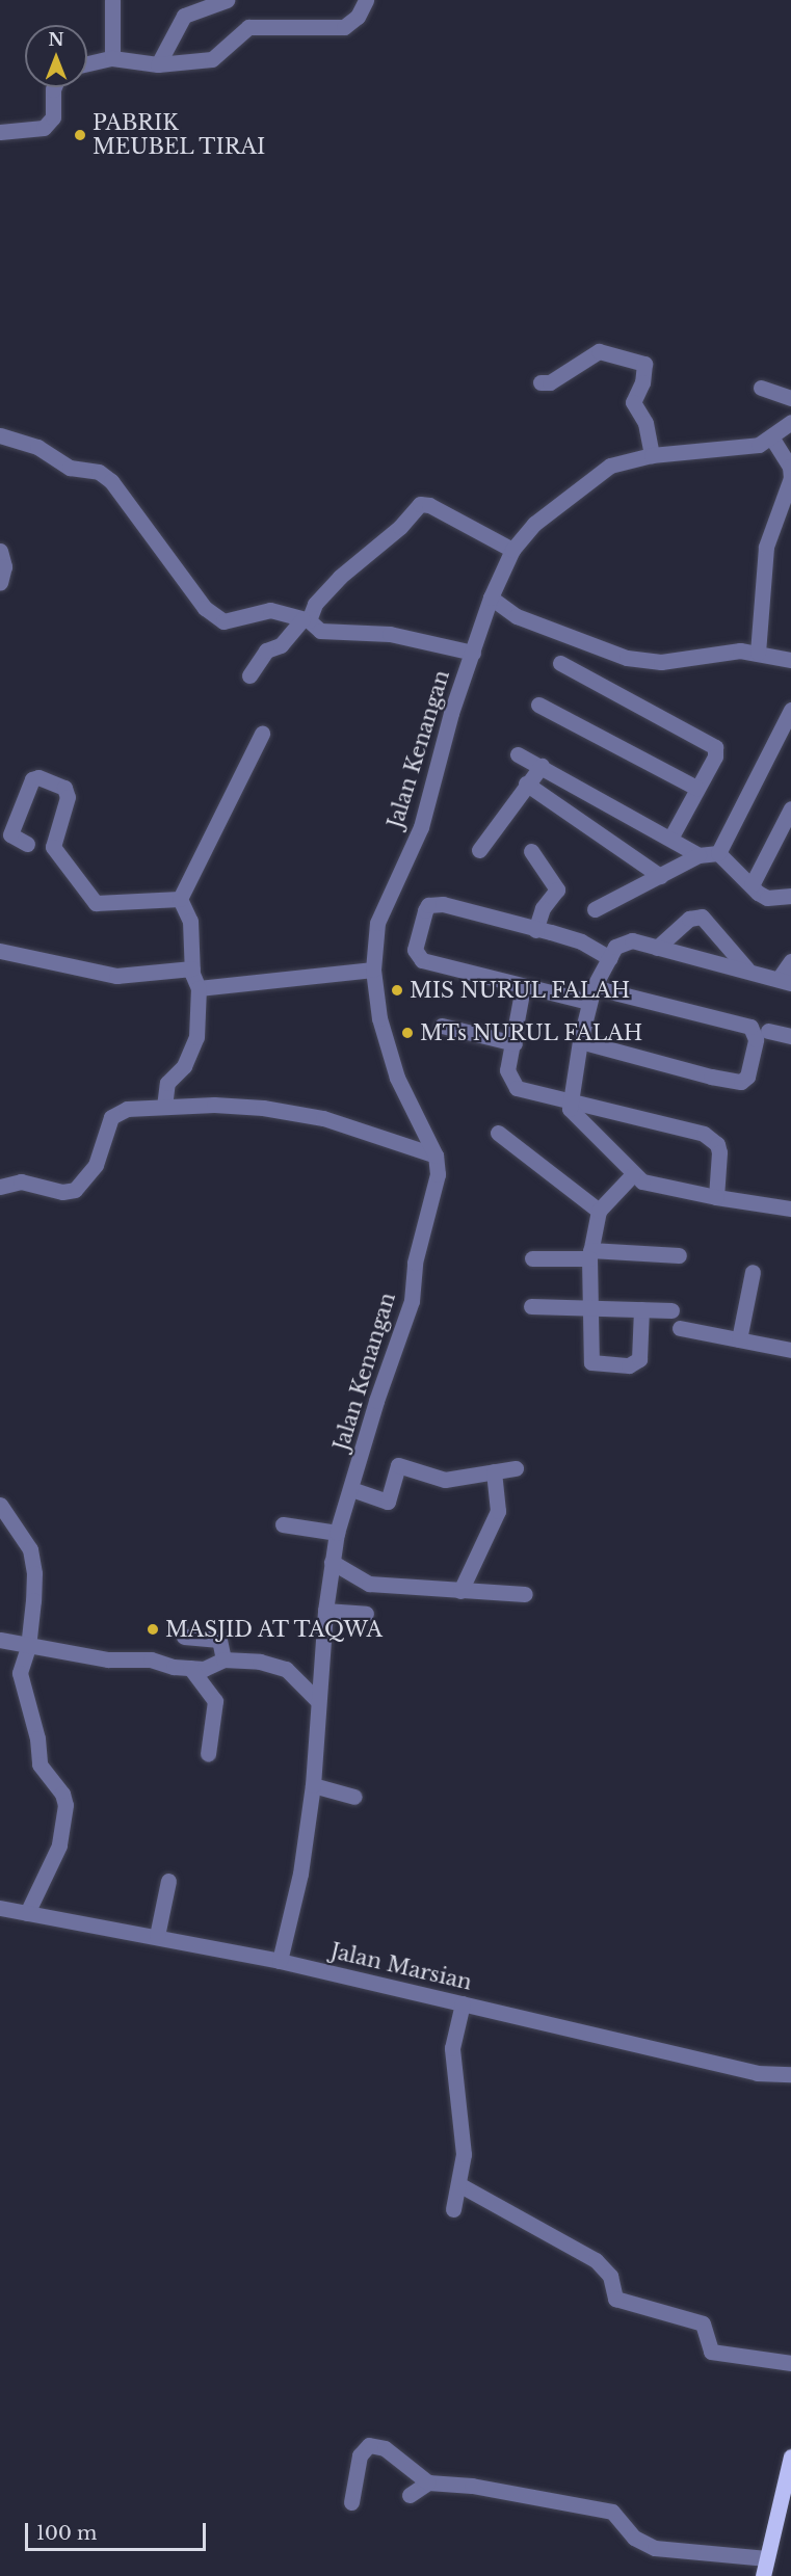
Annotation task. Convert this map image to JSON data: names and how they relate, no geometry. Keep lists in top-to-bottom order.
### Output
{
  "streets": {
    "street": ["Jalan Kenangan", "Jalan Marsian"]
  },
  "crossings": [
    ["Jalan Kenangan", "Jalan Marsian"]
  ],
  "places": [
    "PABRIK MEUBEL TIRAI",
    "MIS NURUL FALAH",
    "MTs NURUL FALAH",
    "MASJID AT TAQWA"
  ],
  "scale_bar": "100 m",
  "north": "top"
}
